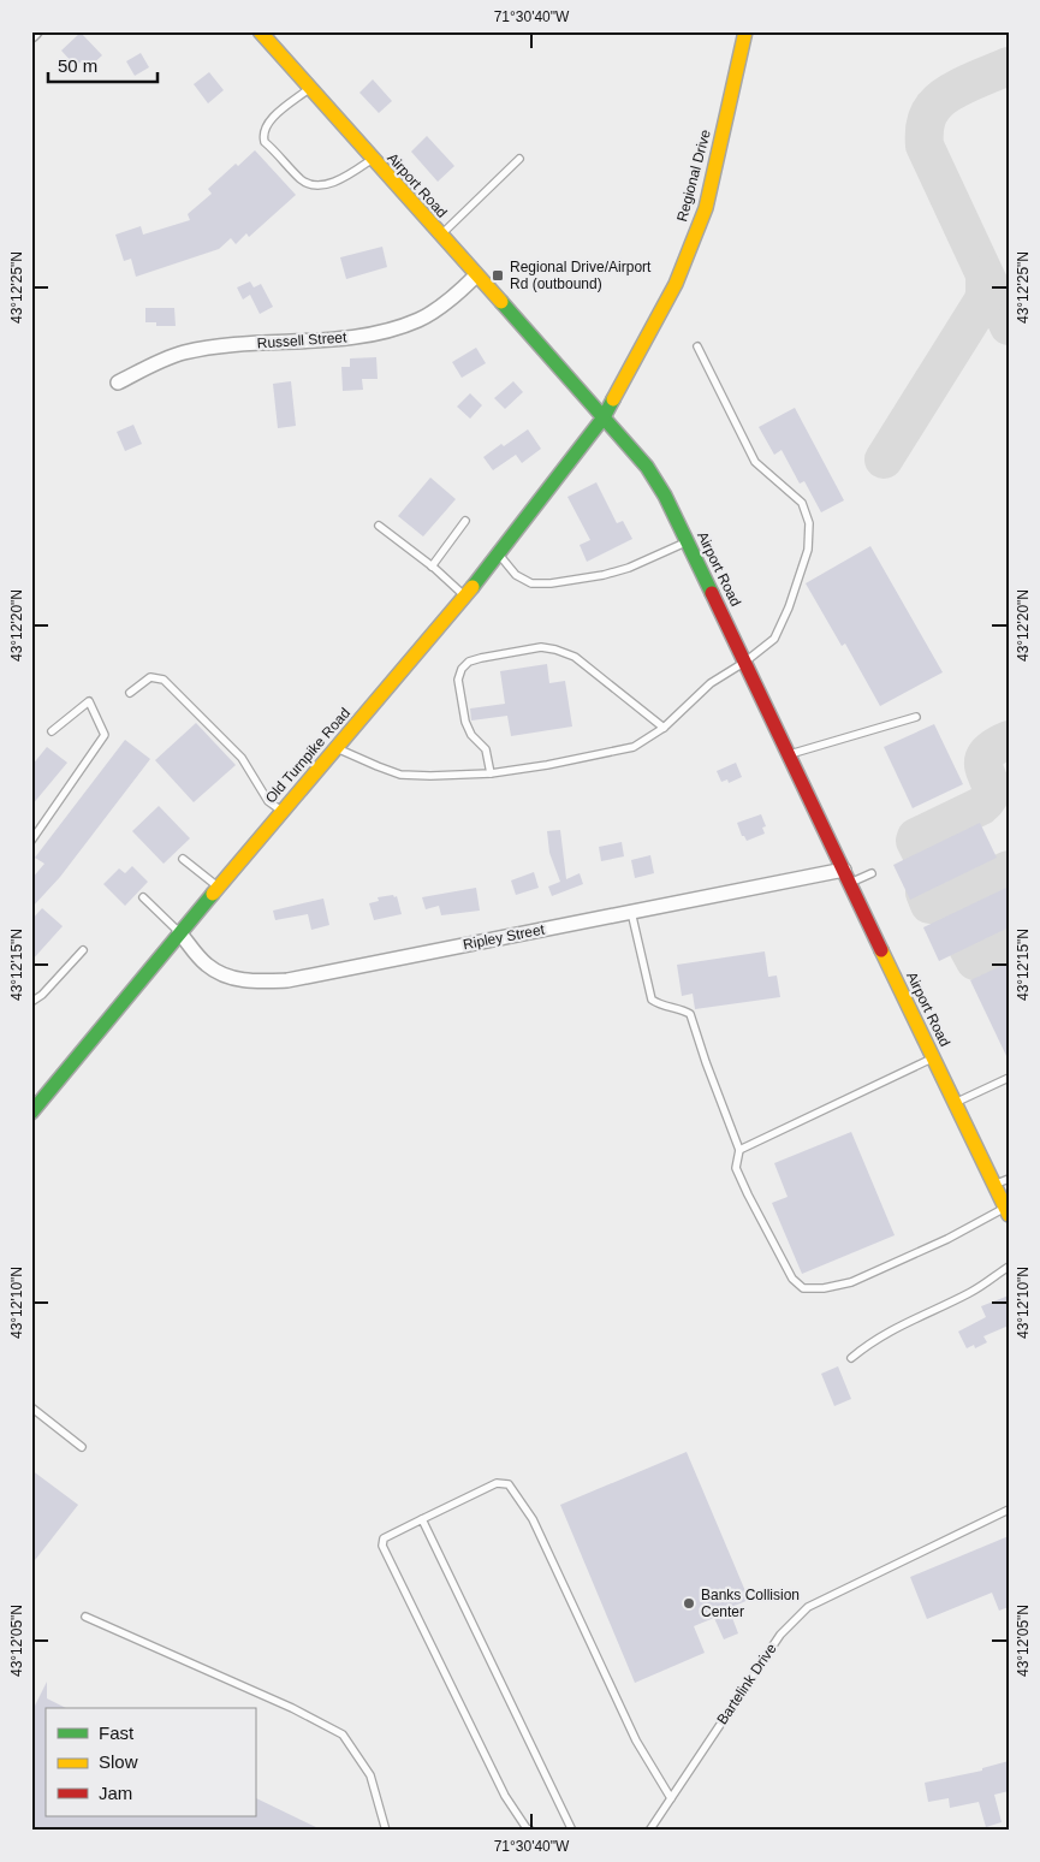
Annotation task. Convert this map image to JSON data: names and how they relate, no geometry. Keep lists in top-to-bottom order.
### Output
{
  "streets": {
    "street": [
      "Regional Drive",
      "Airport Road",
      "Russell Street",
      "Old Turnpike Road",
      "Ripley Street"
    ],
    "lane": ["Bartelink Drive"]
  },
  "crossings": [
    ["Regional Drive", "Airport Road"],
    ["Regional Drive", "Old Turnpike Road"],
    ["Airport Road", "Russell Street"],
    ["Airport Road", "Old Turnpike Road"],
    ["Airport Road", "Ripley Street"],
    ["Old Turnpike Road", "Ripley Street"]
  ],
  "places": {
    "transit": ["Regional Drive/Airport Rd (outbound)"],
    "other": ["Banks Collision Center"]
  },
  "legend": ["Fast", "Slow", "Jam"],
  "scale_bar": "50 m",
  "coordinates": [
    "71°30'40\"W",
    "43°12'25\"N",
    "43°12'20\"N",
    "43°12'15\"N",
    "43°12'10\"N",
    "43°12'05\"N"
  ]
}
